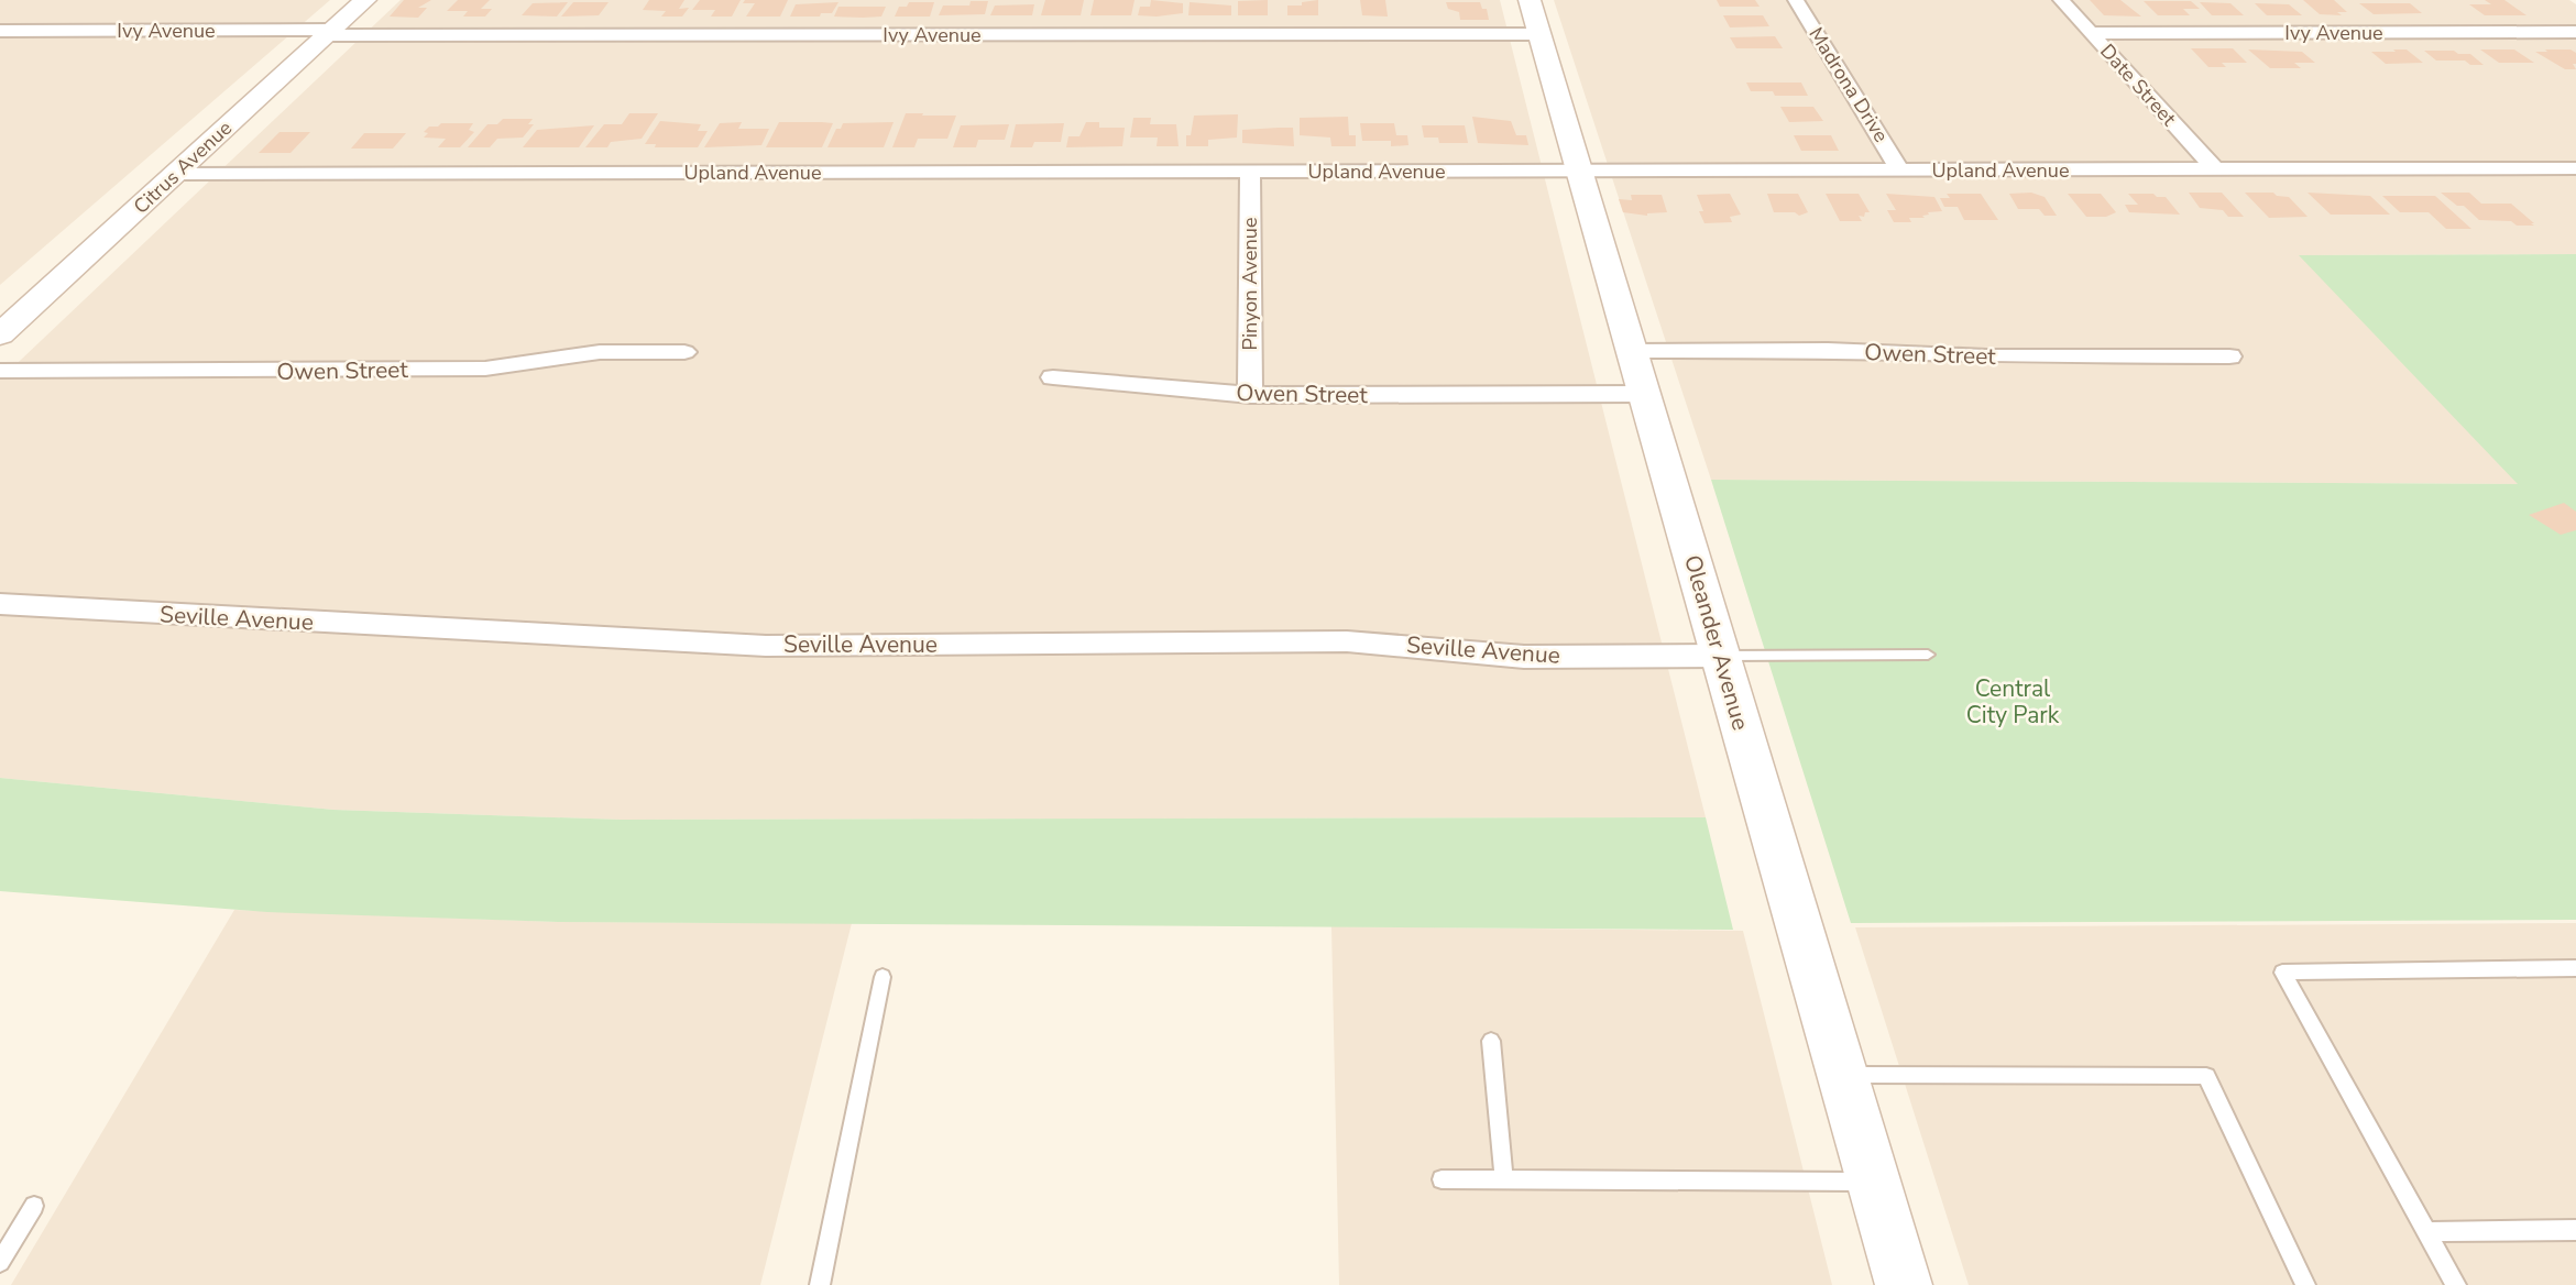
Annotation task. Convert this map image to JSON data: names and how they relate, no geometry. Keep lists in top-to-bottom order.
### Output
{
  "streets": {
    "street": [
      "Ivy Avenue",
      "Madrona Drive",
      "Date Street",
      "Citrus Avenue",
      "Upland Avenue",
      "Pinyon Avenue",
      "Owen Street",
      "Seville Avenue",
      "Oleander Avenue"
    ]
  },
  "crossings": [
    ["Ivy Avenue", "Date Street"],
    ["Ivy Avenue", "Citrus Avenue"],
    ["Ivy Avenue", "Oleander Avenue"],
    ["Madrona Drive", "Upland Avenue"],
    ["Date Street", "Upland Avenue"],
    ["Citrus Avenue", "Upland Avenue"],
    ["Upland Avenue", "Pinyon Avenue"],
    ["Upland Avenue", "Oleander Avenue"],
    ["Pinyon Avenue", "Owen Street"],
    ["Owen Street", "Oleander Avenue"],
    ["Seville Avenue", "Oleander Avenue"]
  ],
  "parks": ["Central City Park"]
}
